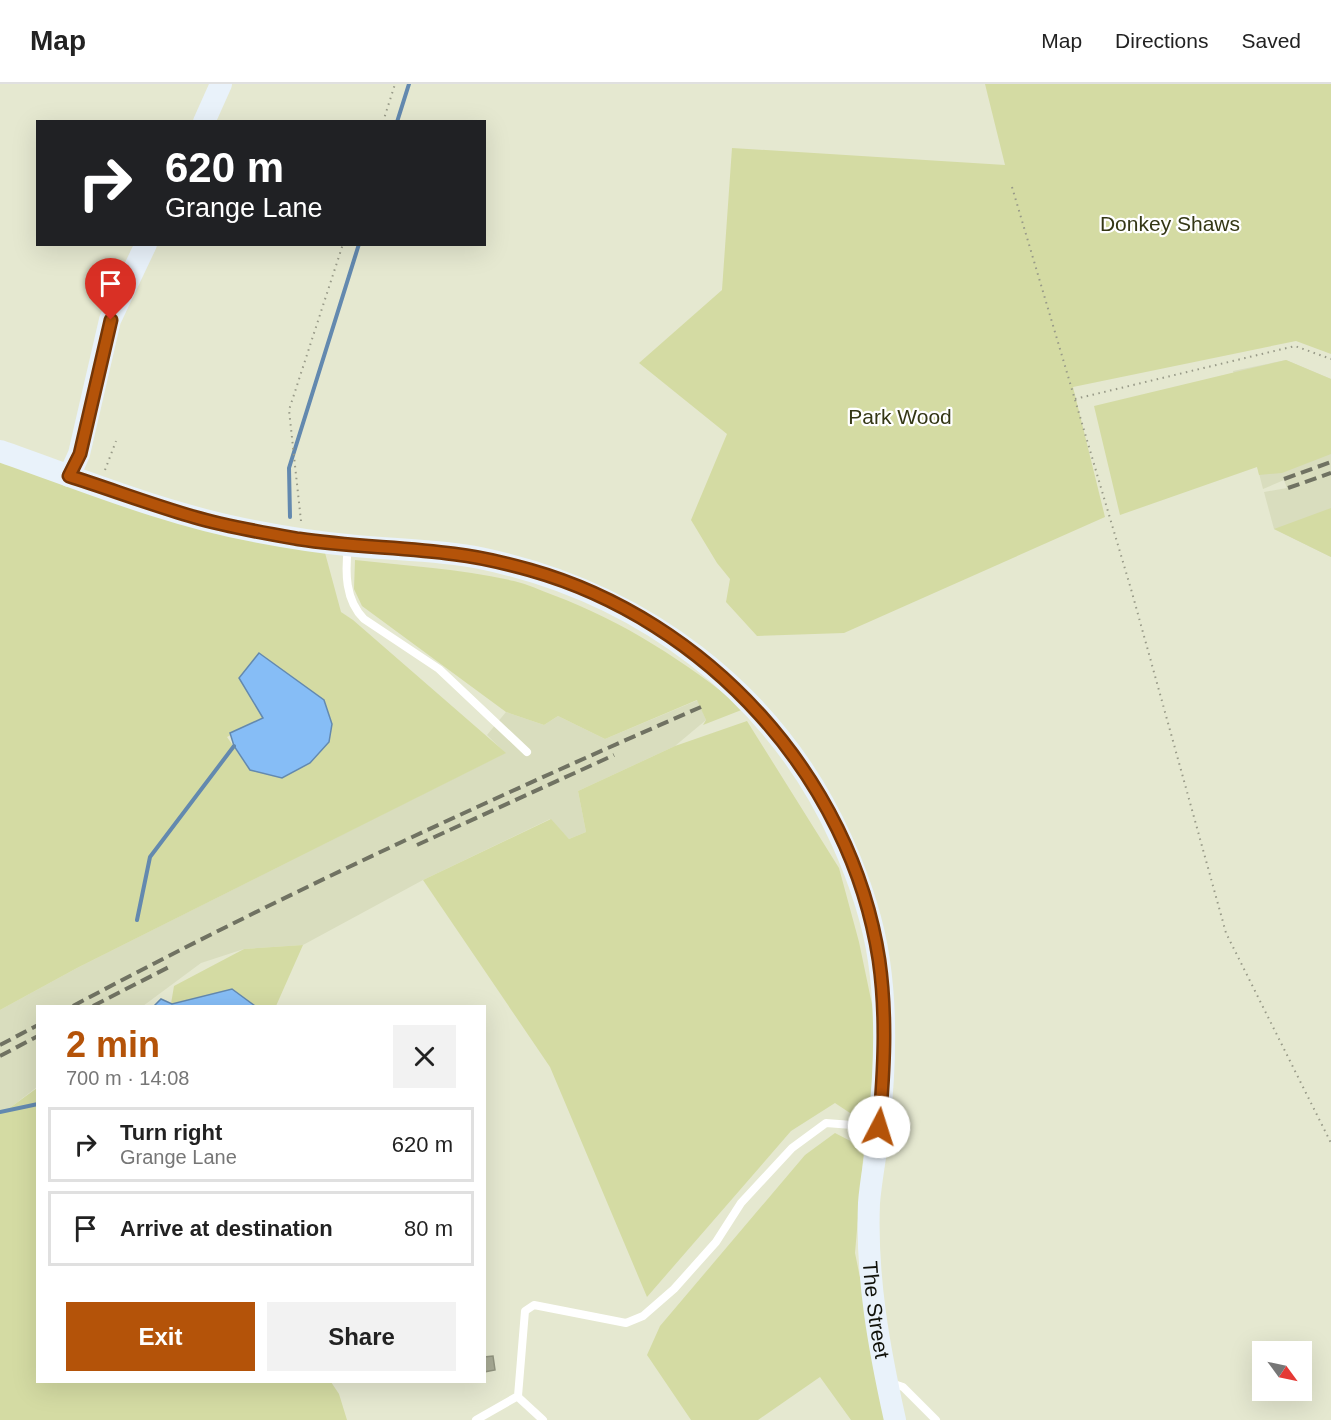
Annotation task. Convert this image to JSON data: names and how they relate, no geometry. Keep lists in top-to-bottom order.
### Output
{
  "streets": {
    "street": ["The Street"]
  },
  "parks": ["Donkey Shaws", "Park Wood"],
  "north": "bottom right",
  "page": {
    "header": "Map",
    "nav": ["Map", "Directions", "Saved"],
    "turn": ["620 m", "Grange Lane"],
    "heading": ["2 min", "700 m · 14:08"],
    "list": [
      {
        "name": "Turn right",
        "note": "Grange Lane",
        "value": "620 m"
      },
      {
        "name": "Arrive at destination",
        "value": "80 m"
      }
    ],
    "buttons": ["Exit", "Share"]
  }
}
